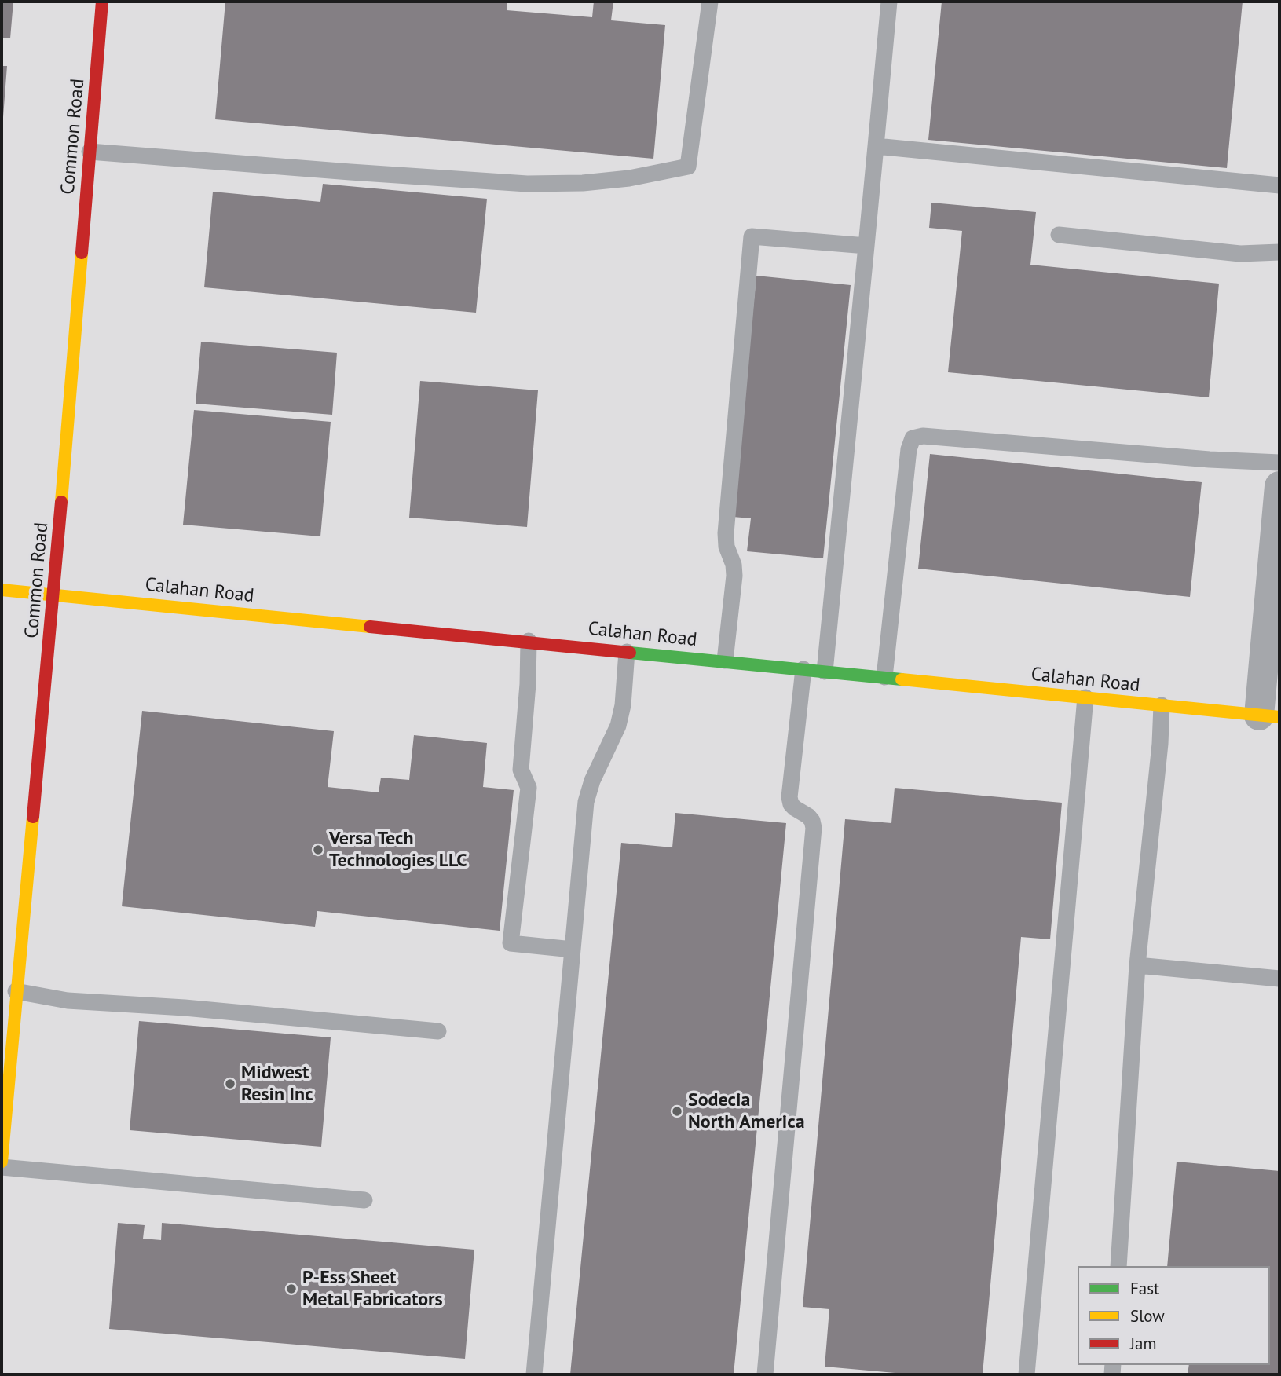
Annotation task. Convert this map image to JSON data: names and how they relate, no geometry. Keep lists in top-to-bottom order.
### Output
{
  "streets": {
    "street": ["Common Road", "Calahan Road"]
  },
  "crossings": [
    ["Common Road", "Calahan Road"]
  ],
  "places": [
    "Versa Tech Technologies LLC",
    "Midwest Resin Inc",
    "Sodecia North America",
    "P-Ess Sheet Metal Fabricators"
  ],
  "legend": ["Fast", "Slow", "Jam"]
}
